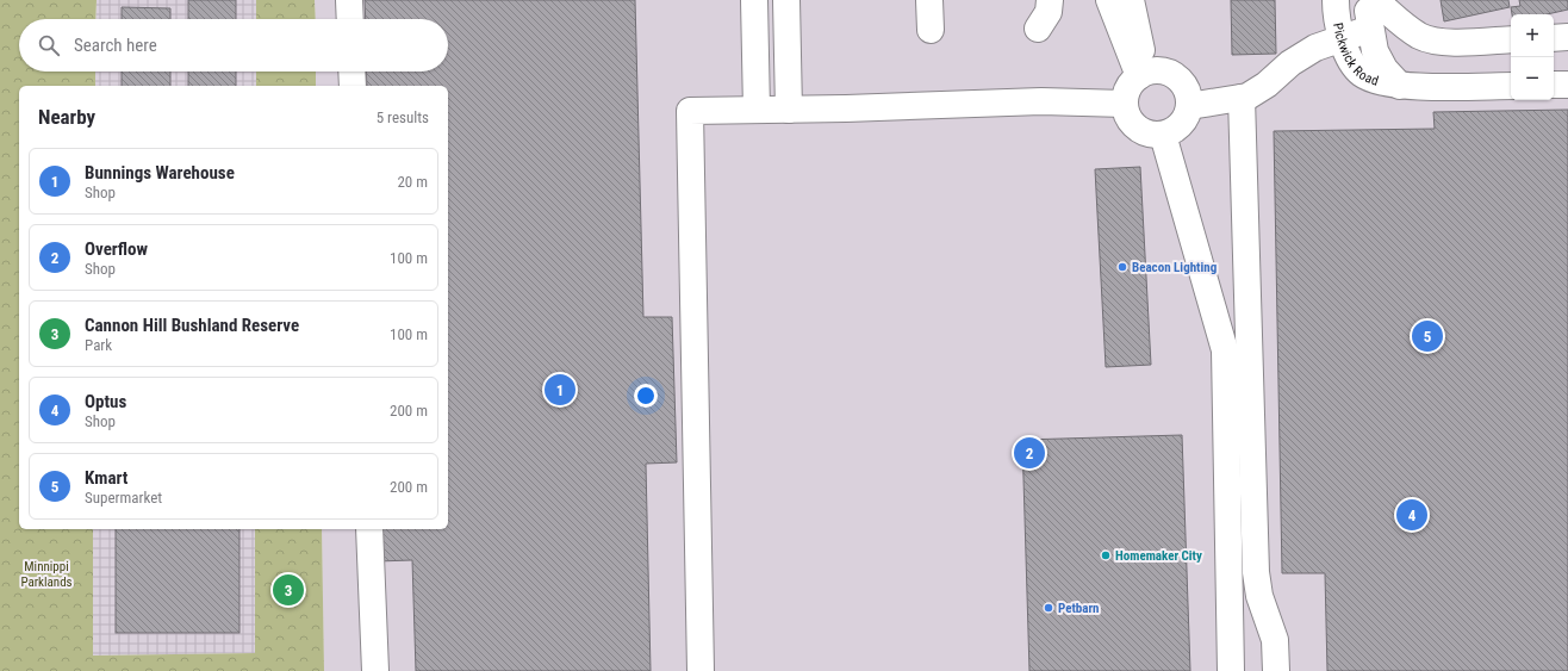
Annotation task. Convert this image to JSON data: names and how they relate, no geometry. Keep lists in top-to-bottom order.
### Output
{
  "streets": {
    "lane": ["Pickwick Road"]
  },
  "parks": ["Minnippi Parklands"],
  "places": ["Beacon Lighting", "Homemaker City", "Petbarn"],
  "page": {
    "map_buttons": ["+", "−"],
    "search": "Search here",
    "heading": ["Nearby", "5 results"],
    "list": [
      {
        "mark": "1",
        "name": "Bunnings Warehouse",
        "note": "Shop",
        "value": "20 m"
      },
      {
        "mark": "2",
        "name": "Overflow",
        "note": "Shop",
        "value": "100 m"
      },
      {
        "mark": "3",
        "name": "Cannon Hill Bushland Reserve",
        "note": "Park",
        "value": "100 m"
      },
      {
        "mark": "4",
        "name": "Optus",
        "note": "Shop",
        "value": "200 m"
      },
      {
        "mark": "5",
        "name": "Kmart",
        "note": "Supermarket",
        "value": "200 m"
      }
    ],
    "pins": [
      "5",
      "1",
      "2",
      "4",
      "3"
    ]
  }
}
